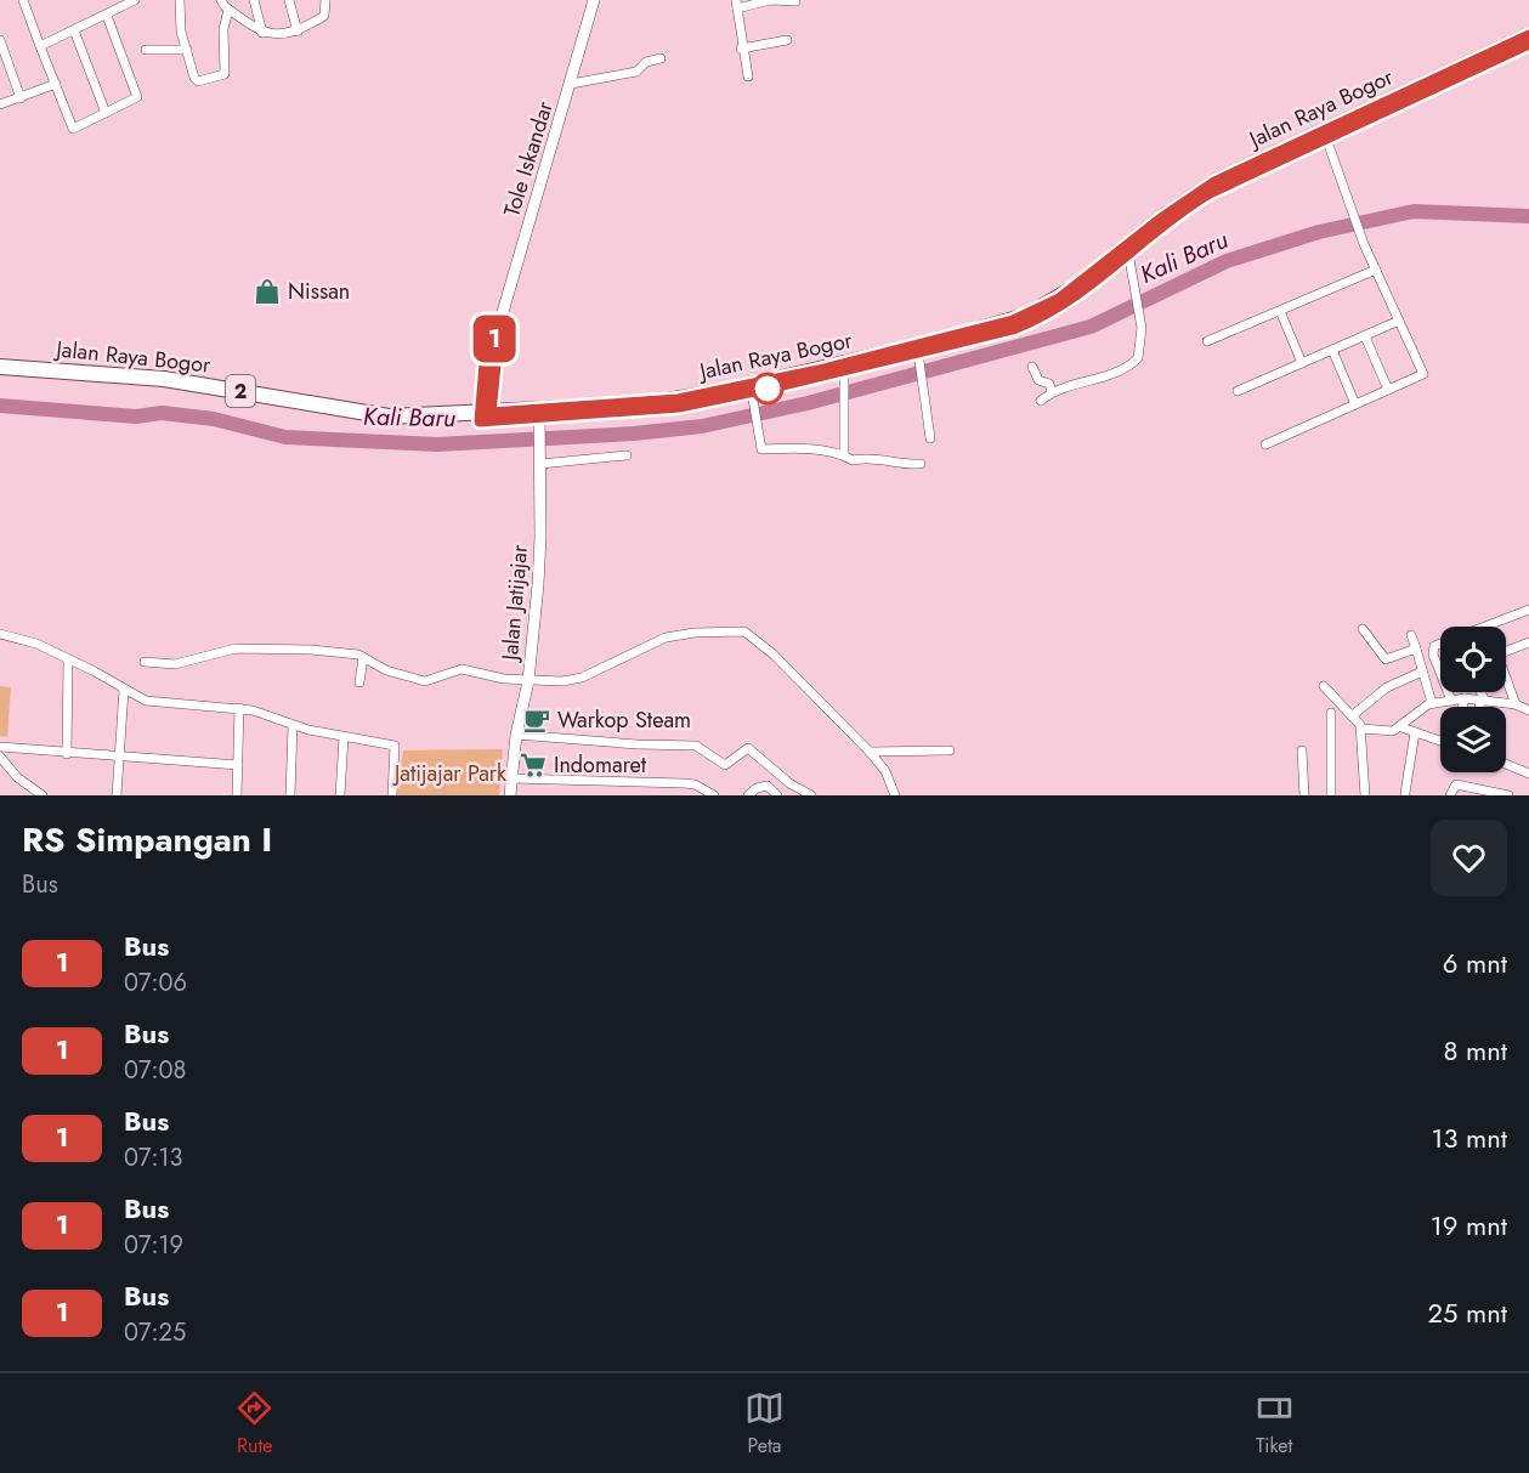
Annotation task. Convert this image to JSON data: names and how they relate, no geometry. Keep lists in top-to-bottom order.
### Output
{
  "streets": {
    "highway": ["Jalan Raya Bogor", "2"],
    "main road": ["Tole Iskandar", "Jalan Jatijajar"]
  },
  "crossings": [
    ["Jalan Raya Bogor", "Tole Iskandar"],
    ["Jalan Raya Bogor", "Jalan Jatijajar"]
  ],
  "water": ["Kali Baru"],
  "parks": ["Jatijajar Park"],
  "places": {
    "shop": ["Nissan"],
    "cafe": ["Warkop Steam"],
    "supermarket": ["Indomaret"]
  },
  "lines": ["bus line 1"],
  "page": {
    "on_map": "1",
    "heading": ["RS Simpangan I", "Bus"],
    "list": [
      {
        "mark": "1",
        "name": "Bus",
        "note": "07:06",
        "value": "6 mnt"
      },
      {
        "mark": "1",
        "name": "Bus",
        "note": "07:08",
        "value": "8 mnt"
      },
      {
        "mark": "1",
        "name": "Bus",
        "note": "07:13",
        "value": "13 mnt"
      },
      {
        "mark": "1",
        "name": "Bus",
        "note": "07:19",
        "value": "19 mnt"
      },
      {
        "mark": "1",
        "name": "Bus",
        "note": "07:25",
        "value": "25 mnt"
      }
    ],
    "tabs": ["Rute", "Peta", "Tiket"]
  }
}
